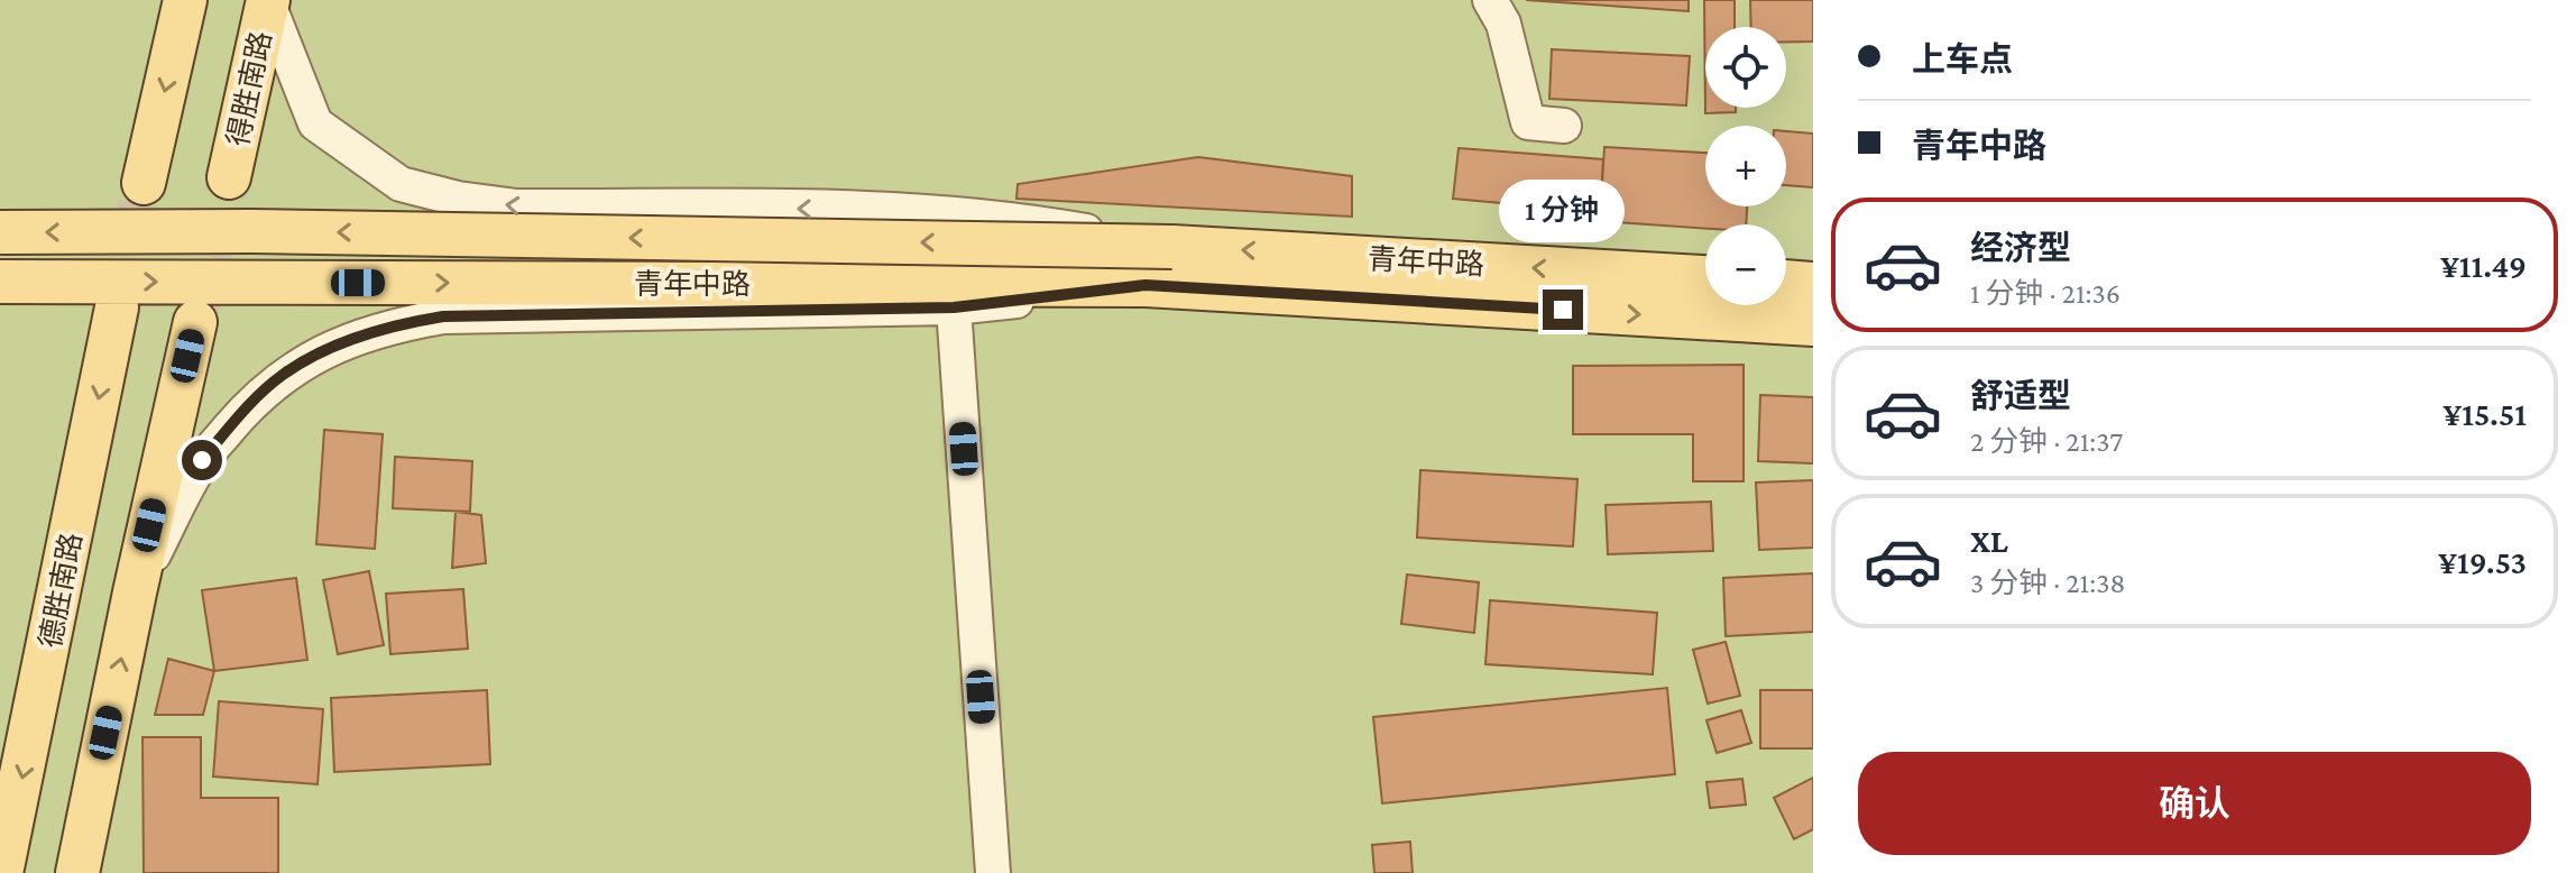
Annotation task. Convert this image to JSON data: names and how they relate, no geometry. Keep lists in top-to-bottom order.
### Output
{
  "streets": {
    "main road": ["得胜南路", "青年中路", "德胜南路"]
  },
  "page": {
    "banner": ["上车点", "青年中路"],
    "map_buttons": ["+", "−"],
    "bubble": "1 分钟",
    "list": [
      {
        "name": "经济型",
        "note": "1 分钟 · 21:36",
        "value": "¥11.49"
      },
      {
        "name": "舒适型",
        "note": "2 分钟 · 21:37",
        "value": "¥15.51"
      },
      {
        "name": "XL",
        "note": "3 分钟 · 21:38",
        "value": "¥19.53"
      }
    ],
    "buttons": "确认"
  }
}
